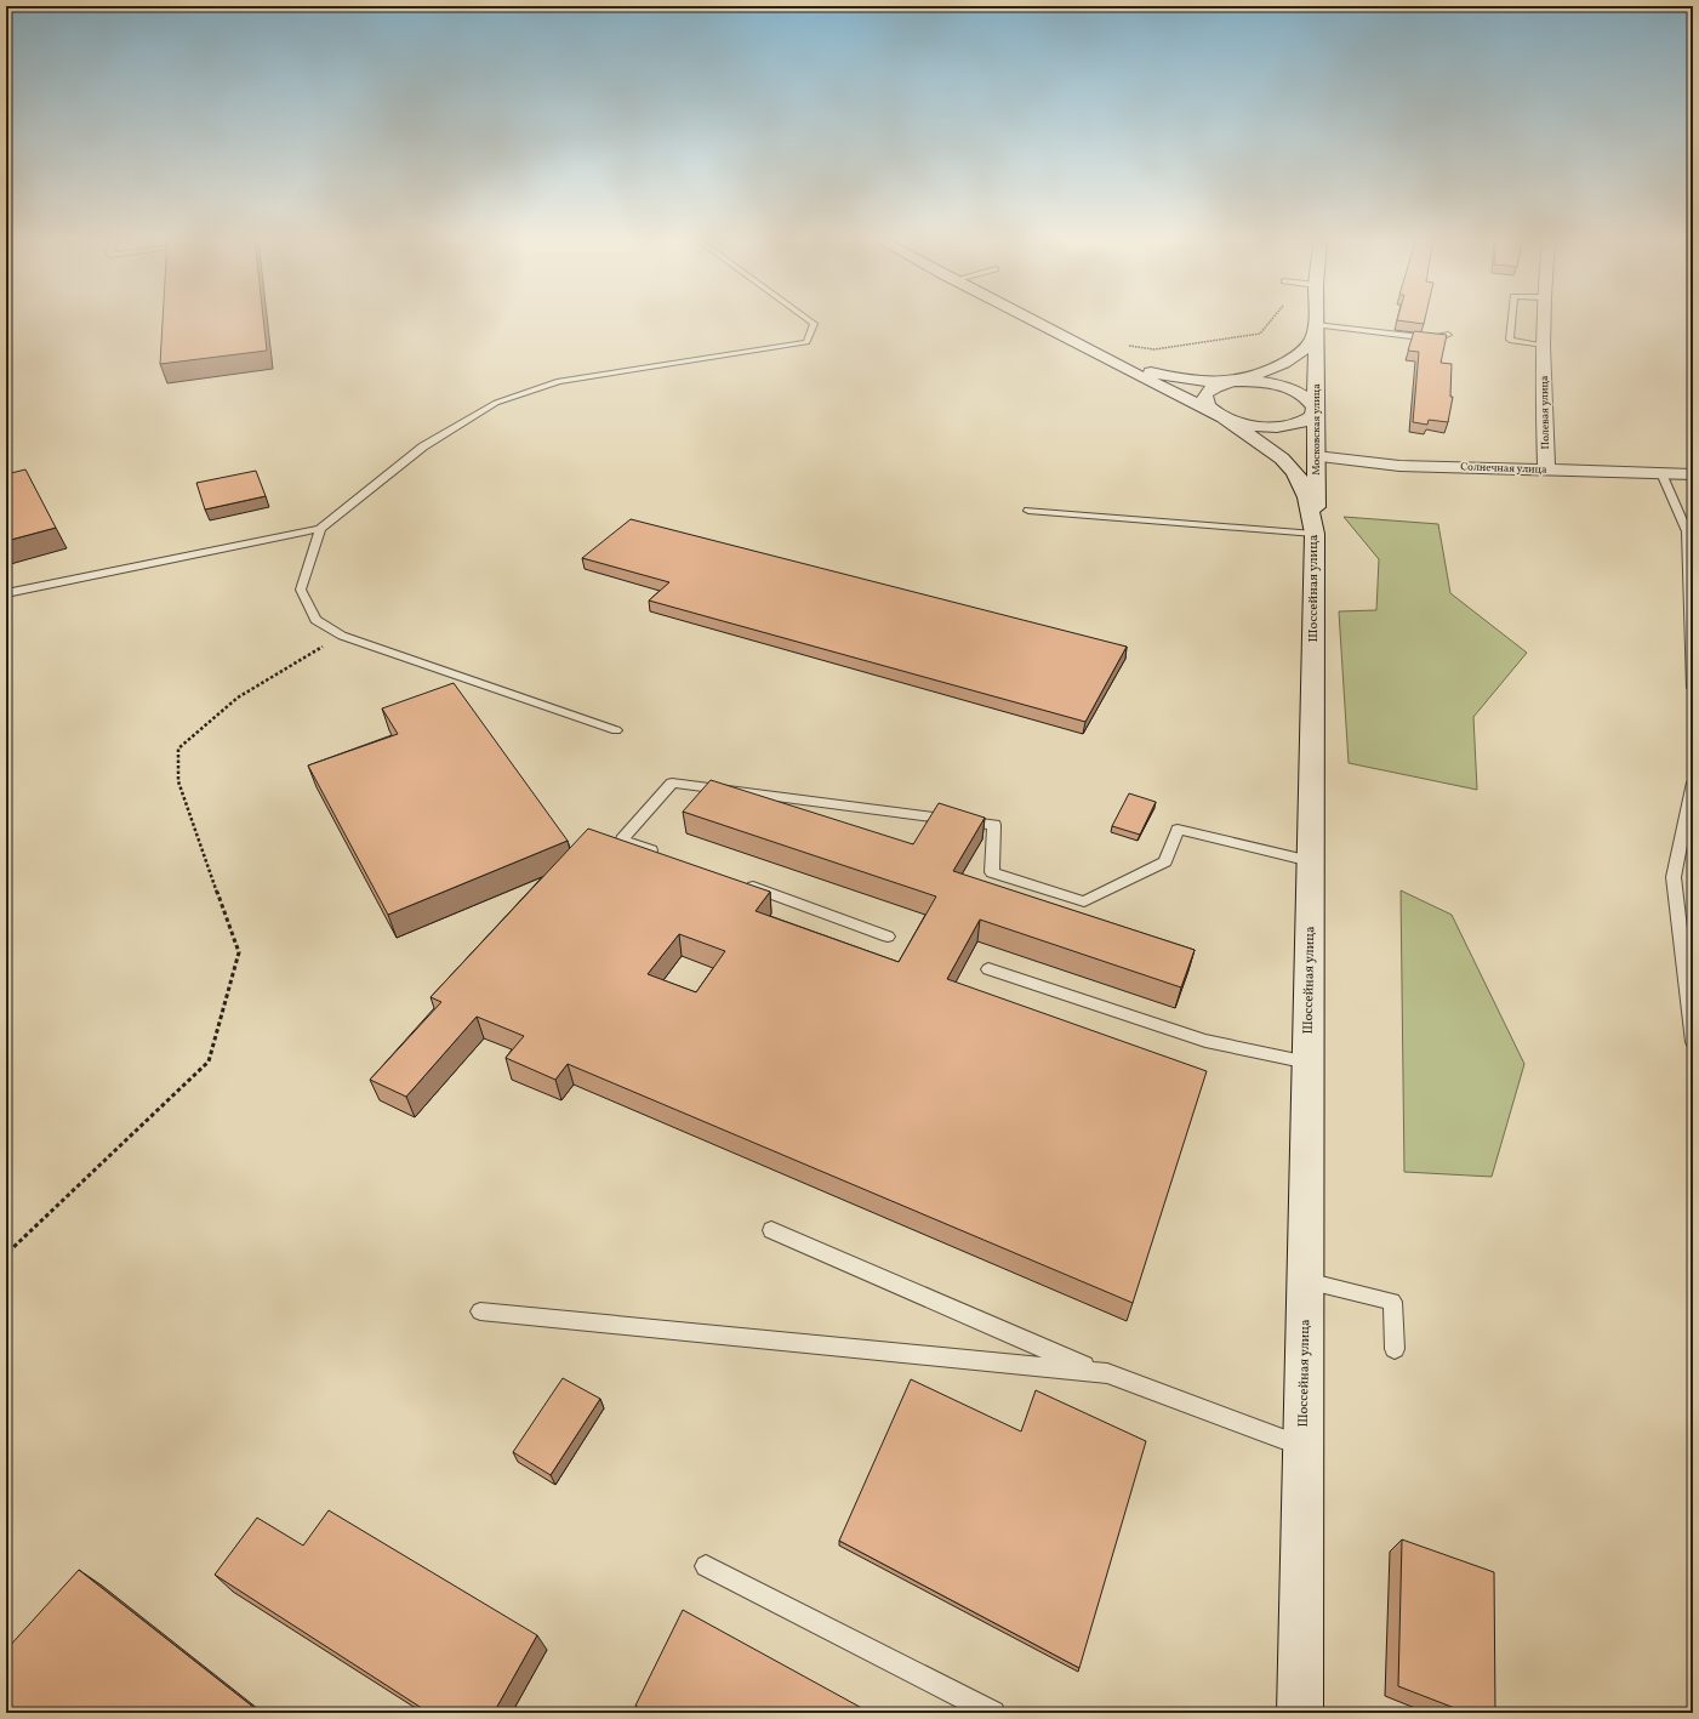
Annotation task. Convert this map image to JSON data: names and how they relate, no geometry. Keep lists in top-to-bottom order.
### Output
{
  "streets": {
    "main road": [
      "Полевая улица",
      "Московская улица",
      "Солнечная улица",
      "Шоссейная улица"
    ]
  },
  "crossings": [
    ["Полевая улица", "Солнечная улица"],
    ["Московская улица", "Солнечная улица"],
    ["Московская улица", "Шоссейная улица"]
  ]
}
